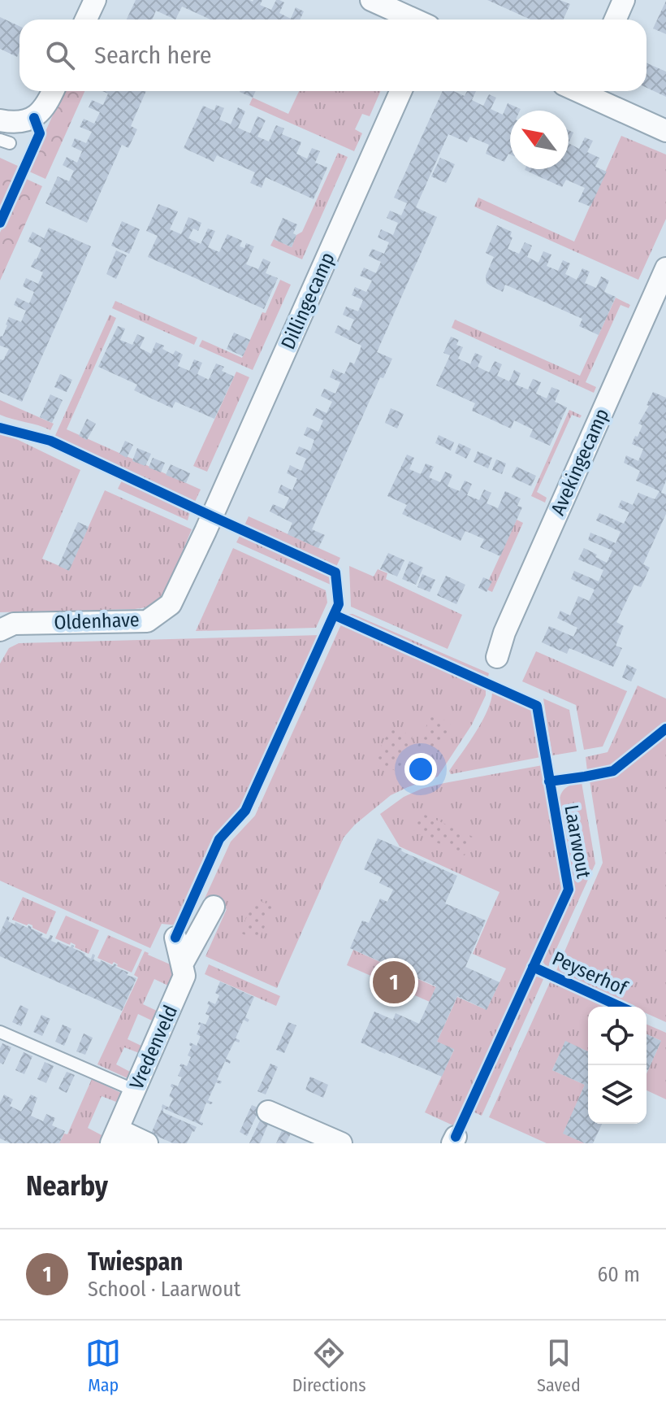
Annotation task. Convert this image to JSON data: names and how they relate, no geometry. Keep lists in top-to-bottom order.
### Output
{
  "streets": {
    "street": [
      "Dillingecamp",
      "Avekingecamp",
      "Oldenhave",
      "Vredenveld"
    ],
    "cycle path": ["Laarwout", "Peyserhof"]
  },
  "crossings": [
    ["Dillingecamp", "Oldenhave"]
  ],
  "north": "top left",
  "page": {
    "search": "Search here",
    "pins": "1",
    "heading": "Nearby",
    "list": [
      {
        "mark": "1",
        "name": "Twiespan",
        "note": "School · Laarwout",
        "value": "60 m"
      }
    ],
    "nav": ["Map", "Directions", "Saved"]
  }
}
